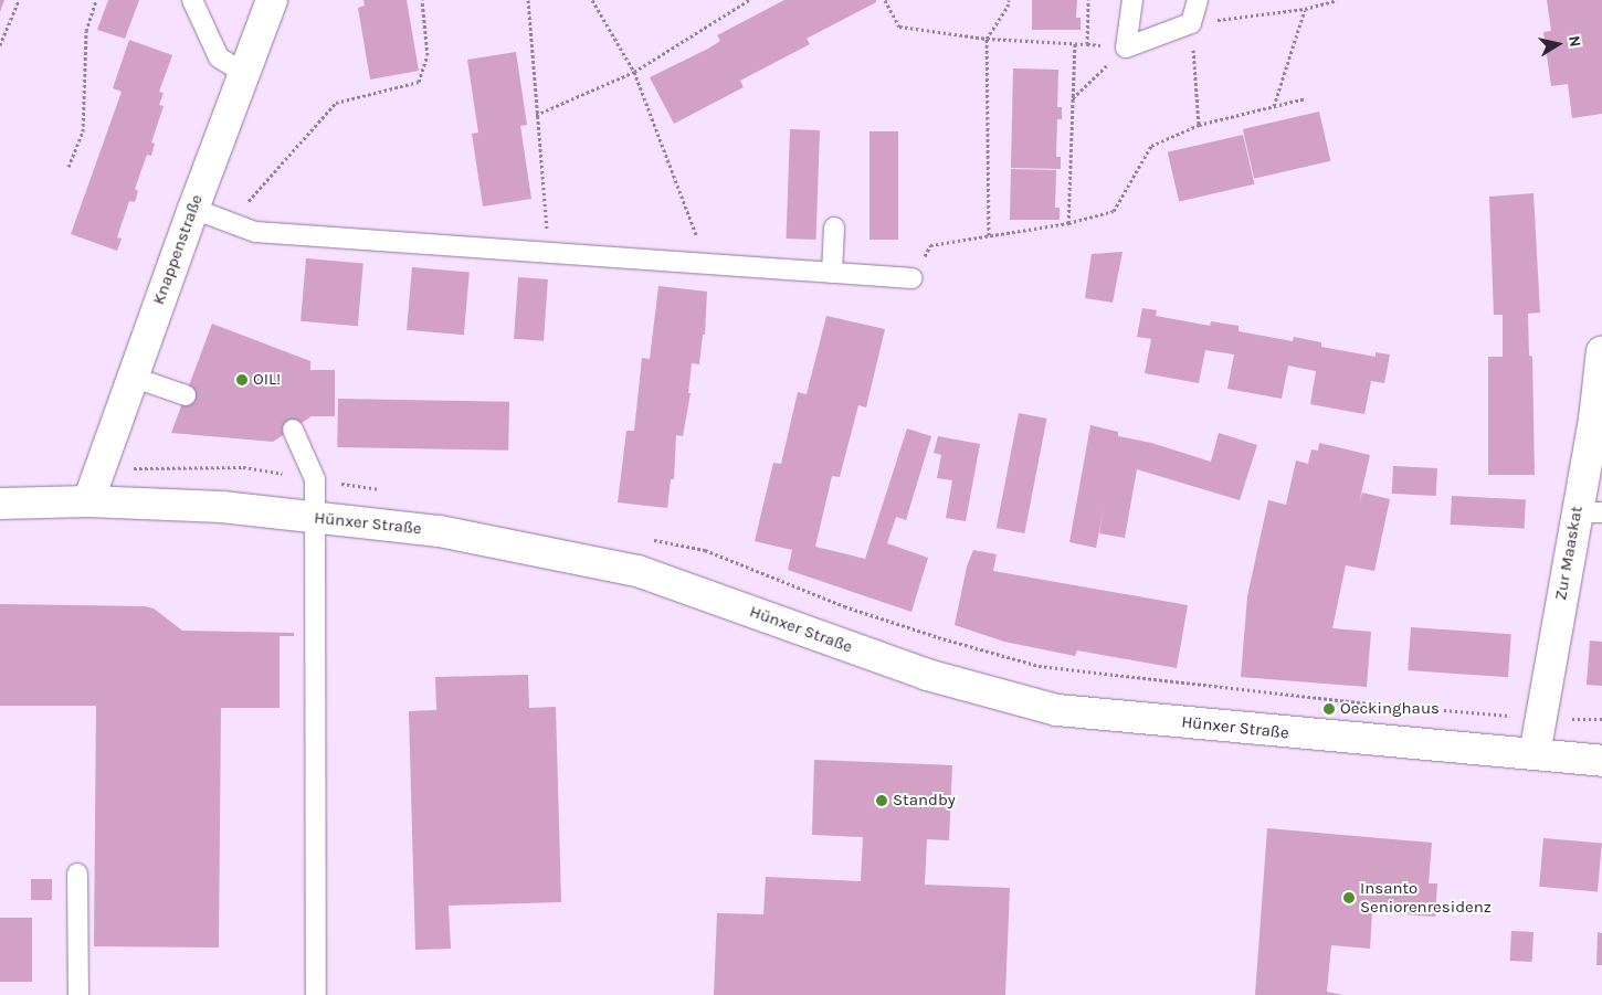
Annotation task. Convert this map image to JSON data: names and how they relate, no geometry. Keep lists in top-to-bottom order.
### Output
{
  "streets": {
    "main road": ["Knappenstraße", "Hünxer Straße", "Zur Maaskat"]
  },
  "crossings": [
    ["Knappenstraße", "Hünxer Straße"],
    ["Hünxer Straße", "Zur Maaskat"]
  ],
  "places": [
    "OIL!",
    "Oeckinghaus",
    "Standby",
    "Insanto Seniorenresidenz"
  ],
  "north": "right"
}
